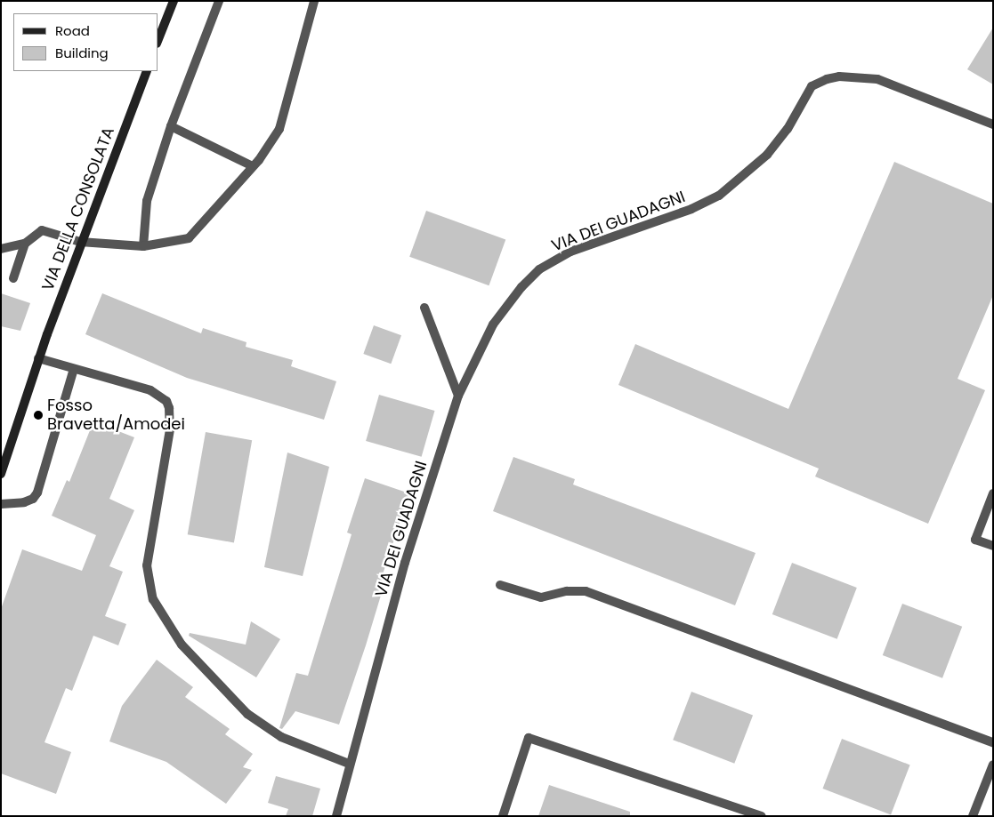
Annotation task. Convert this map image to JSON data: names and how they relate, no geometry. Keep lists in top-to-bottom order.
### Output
{
  "streets": {
    "main road": ["VIA DELLA CONSOLATA"],
    "street": ["VIA DEI GUADAGNI"]
  },
  "places": ["Fosso Bravetta/Amodei"],
  "legend": ["Road", "Building"]
}
